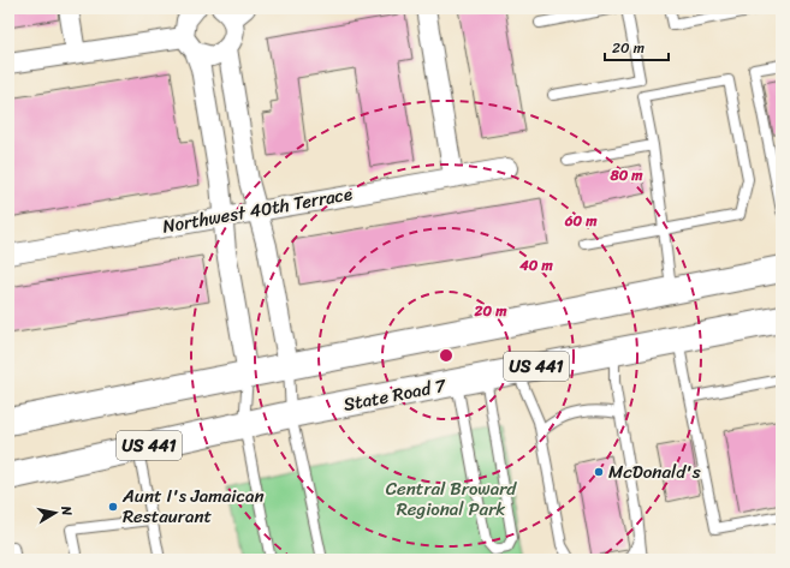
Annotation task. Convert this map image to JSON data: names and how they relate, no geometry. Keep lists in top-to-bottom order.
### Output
{
  "streets": {
    "main road": ["US 441", "State Road 7"],
    "street": ["Northwest 40th Terrace"]
  },
  "parks": ["Central Broward Regional Park"],
  "places": ["McDonald's", "Aunt I's Jamaican Restaurant"],
  "scale_bar": "20 m",
  "north": "right",
  "rings": [
    "80 m",
    "60 m",
    "40 m",
    "20 m"
  ]
}
